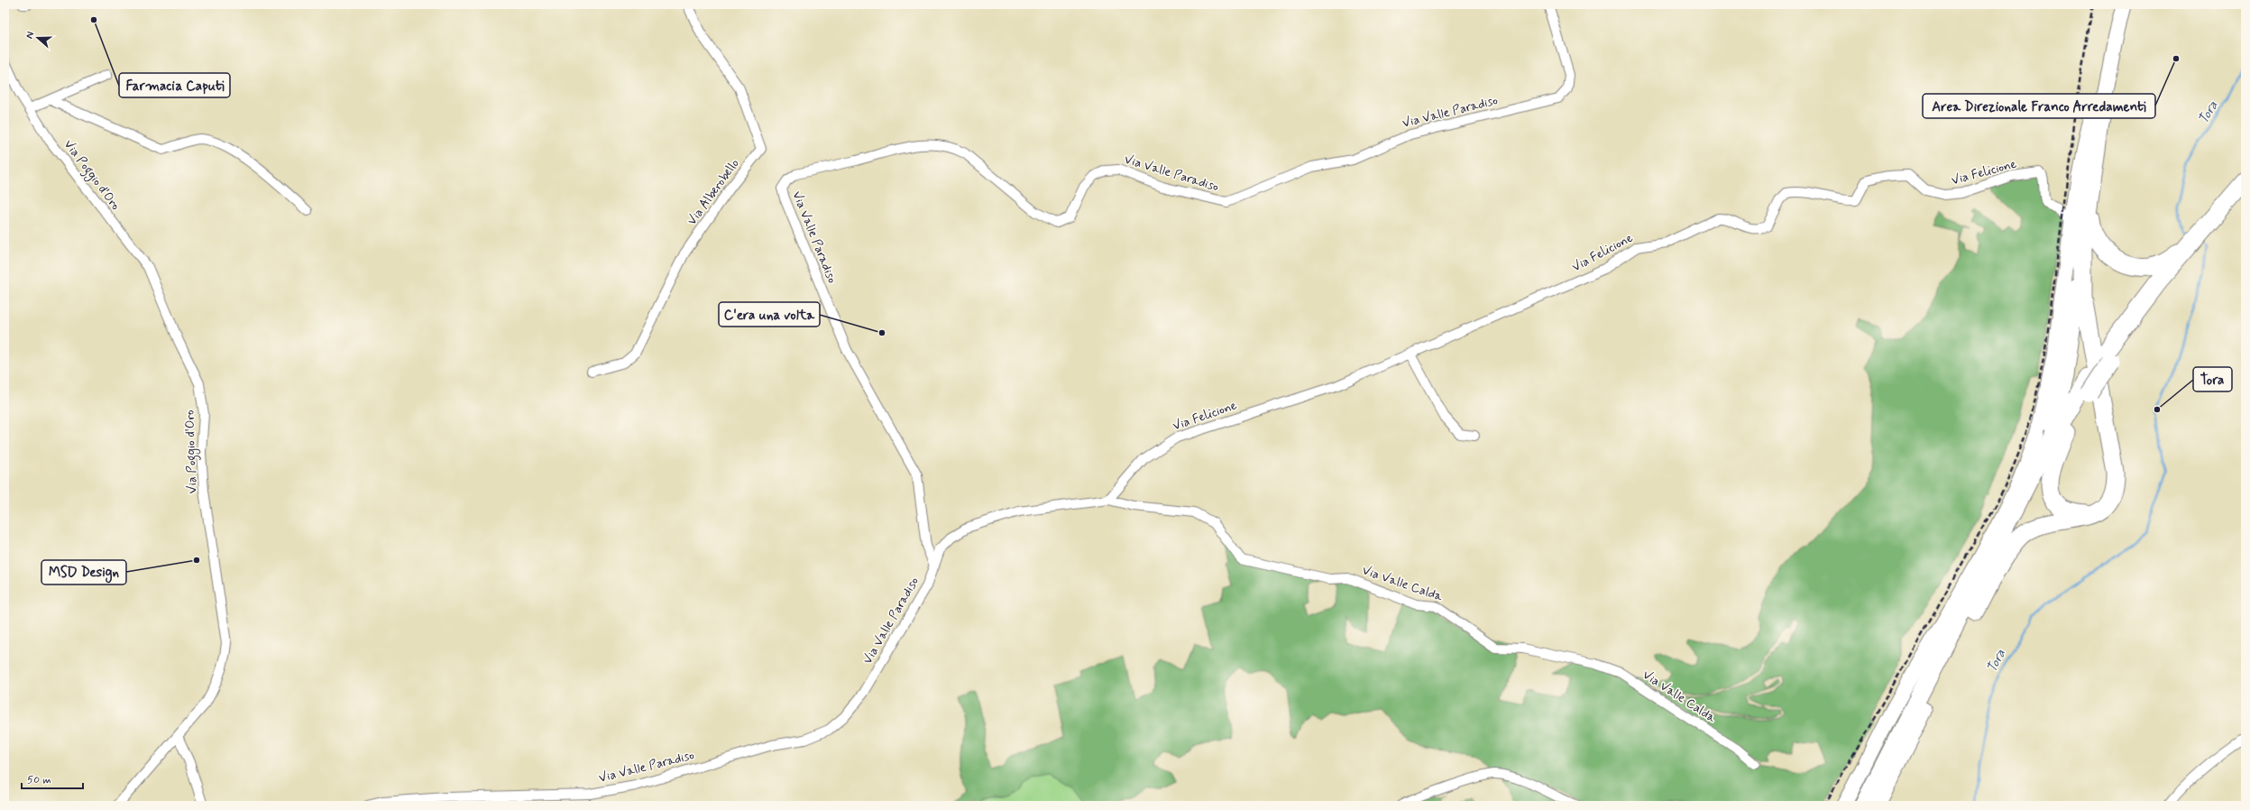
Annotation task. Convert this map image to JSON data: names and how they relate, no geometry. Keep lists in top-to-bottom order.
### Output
{
  "streets": {
    "street": [
      "Via Valle Paradiso",
      "Via Felicione",
      "Via Poggio d'Oro",
      "Via Alberobello",
      "Via Valle Calda"
    ]
  },
  "crossings": [
    ["Via Felicione", "Via Valle Calda"]
  ],
  "water": ["Tora"],
  "places": [
    "Farmacia Caputi",
    "Area Direzionale Franco Arredamenti",
    "C'era una volta",
    "Tora",
    "MSD Design"
  ],
  "scale_bar": "50 m",
  "north": "left"
}
